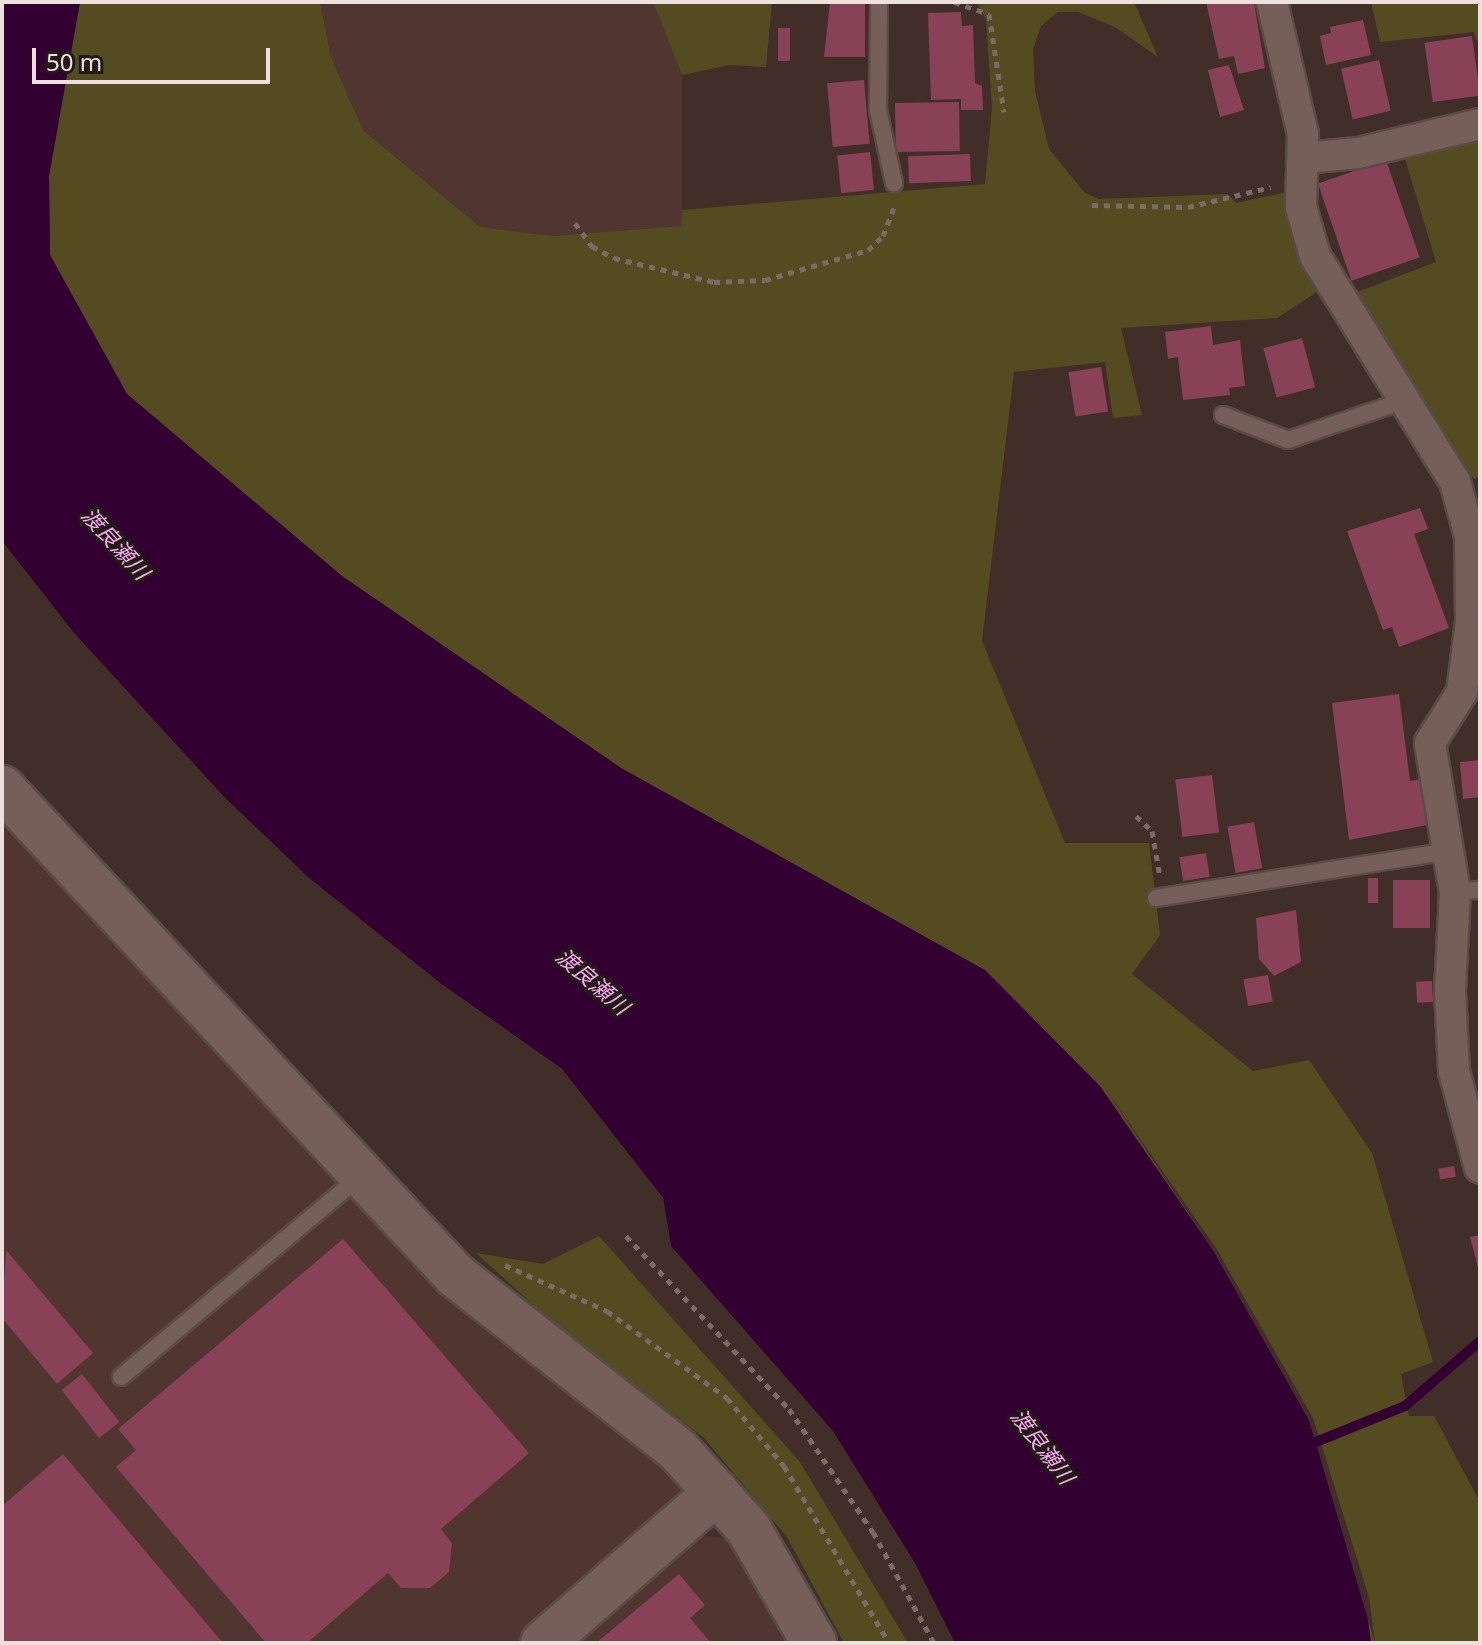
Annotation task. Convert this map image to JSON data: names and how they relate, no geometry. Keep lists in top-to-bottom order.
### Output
{
  "water": ["渡良瀬川"],
  "scale_bar": "50 m"
}
